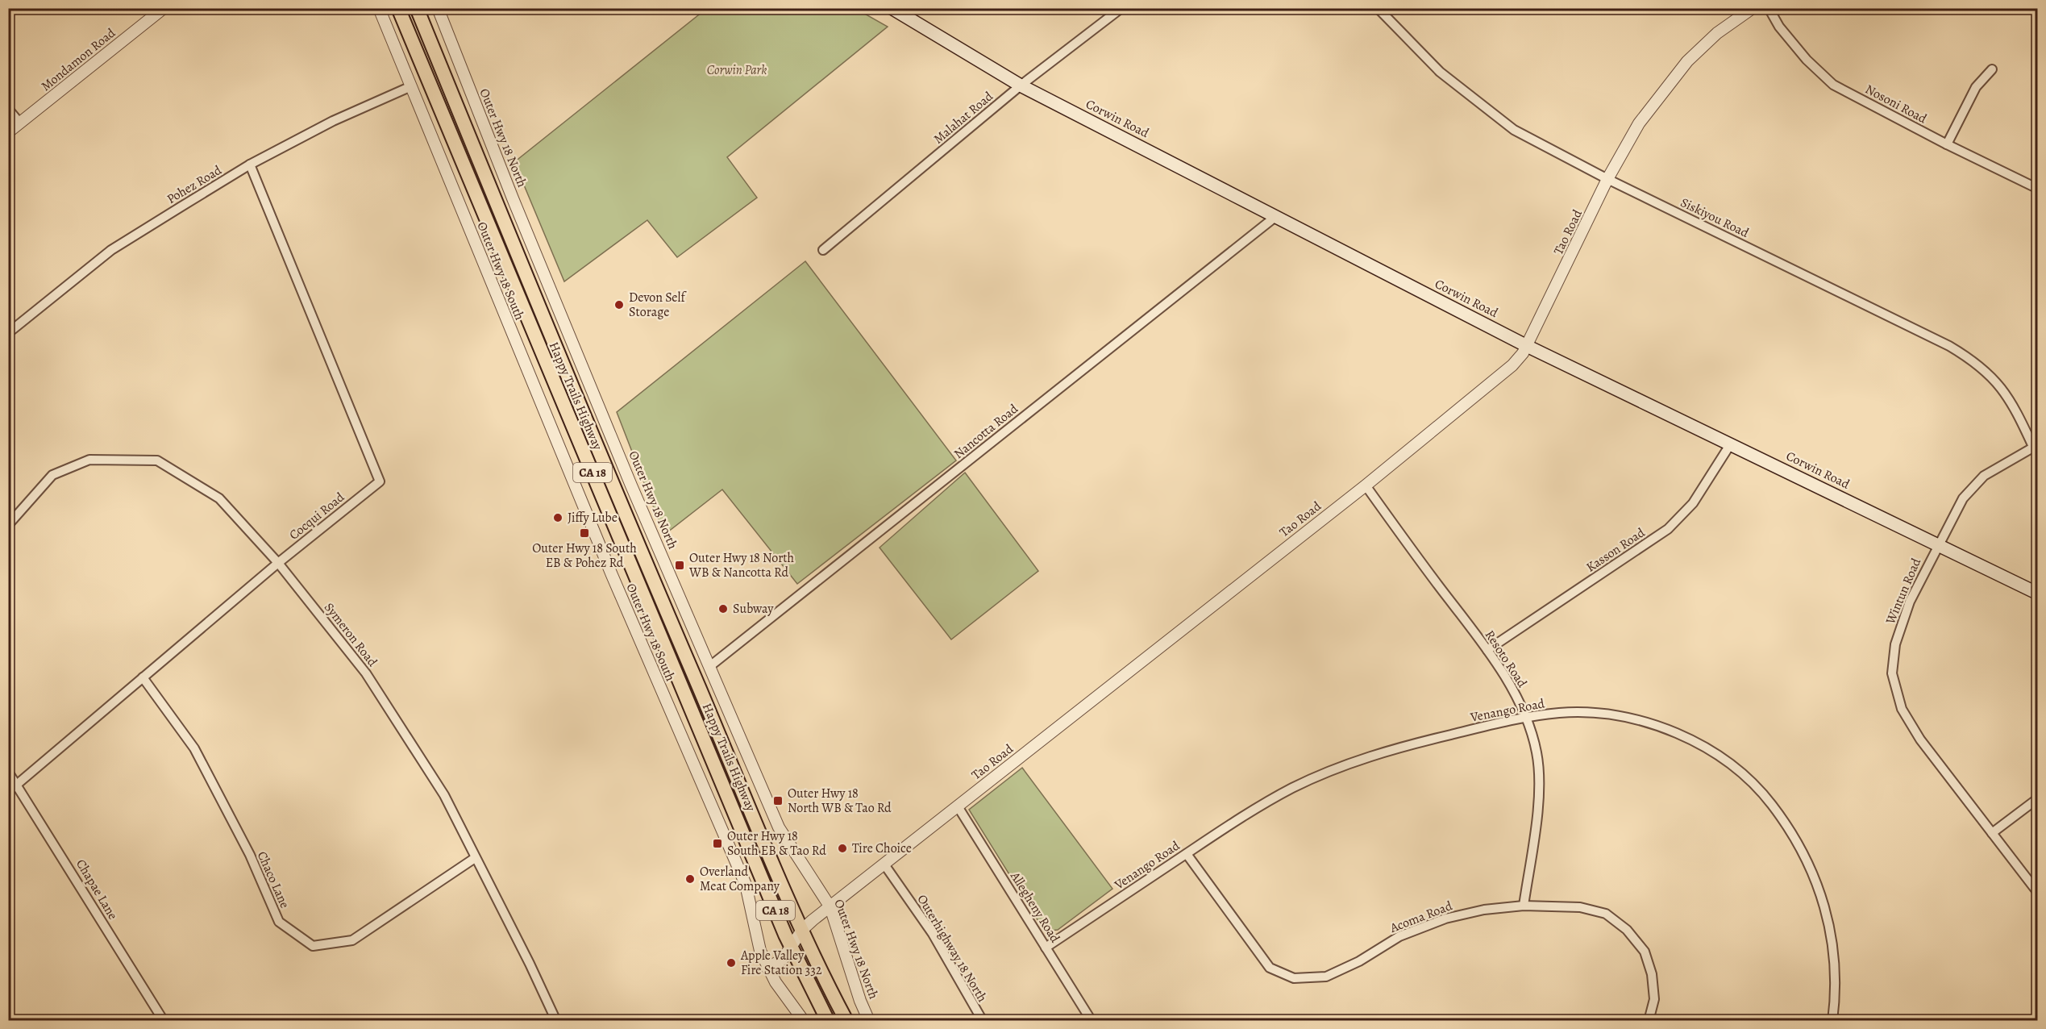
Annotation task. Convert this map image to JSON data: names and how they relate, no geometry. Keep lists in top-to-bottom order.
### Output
{
  "streets": {
    "main road": ["Corwin Road", "Happy Trails Highway", "CA 18"],
    "street": [
      "Mondamon Road",
      "Nosoni Road",
      "Malahat Road",
      "Outer Hwy 18 North",
      "Pohez Road",
      "Siskiyou Road",
      "Tao Road",
      "Outer Hwy 18 South",
      "Nancotta Road",
      "Cocqui Road",
      "Kasson Road",
      "Wintun Road",
      "Symeron Road",
      "Resoto Road",
      "Venango Road",
      "Chaco Lane",
      "Chapae Lane",
      "Allegheny Road",
      "Acoma Road",
      "Outerhighway 18 North"
    ]
  },
  "crossings": [
    ["Malahat Road", "Corwin Road"],
    ["Corwin Road", "Tao Road"],
    ["Corwin Road", "Nancotta Road"],
    ["Corwin Road", "Kasson Road"],
    ["Corwin Road", "Wintun Road"],
    ["Outer Hwy 18 North", "Tao Road"],
    ["Outer Hwy 18 North", "Nancotta Road"],
    ["Pohez Road", "Outer Hwy 18 South"],
    ["Pohez Road", "Cocqui Road"],
    ["Siskiyou Road", "Tao Road"],
    ["Siskiyou Road", "Wintun Road"],
    ["Tao Road", "Outer Hwy 18 South"],
    ["Tao Road", "Happy Trails Highway"],
    ["Tao Road", "Resoto Road"],
    ["Tao Road", "Allegheny Road"],
    ["Tao Road", "Outerhighway 18 North"],
    ["Cocqui Road", "Symeron Road"],
    ["Cocqui Road", "Chaco Lane"],
    ["Cocqui Road", "Chapae Lane"],
    ["Kasson Road", "Resoto Road"],
    ["Symeron Road", "Chaco Lane"],
    ["Resoto Road", "Venango Road"],
    ["Resoto Road", "Acoma Road"],
    ["Venango Road", "Allegheny Road"],
    ["Venango Road", "Acoma Road"]
  ],
  "parks": ["Corwin Park"],
  "places": {
    "other": [
      "Devon Self Storage",
      "Jiffy Lube",
      "Subway",
      "Tire Choice",
      "Overland Meat Company",
      "Apple Valley Fire Station 332"
    ],
    "transit": [
      "Outer Hwy 18 South EB & Pohez Rd",
      "Outer Hwy 18 North WB & Nancotta Rd",
      "Outer Hwy 18 North WB & Tao Rd",
      "Outer Hwy 18 South EB & Tao Rd"
    ]
  }
}
